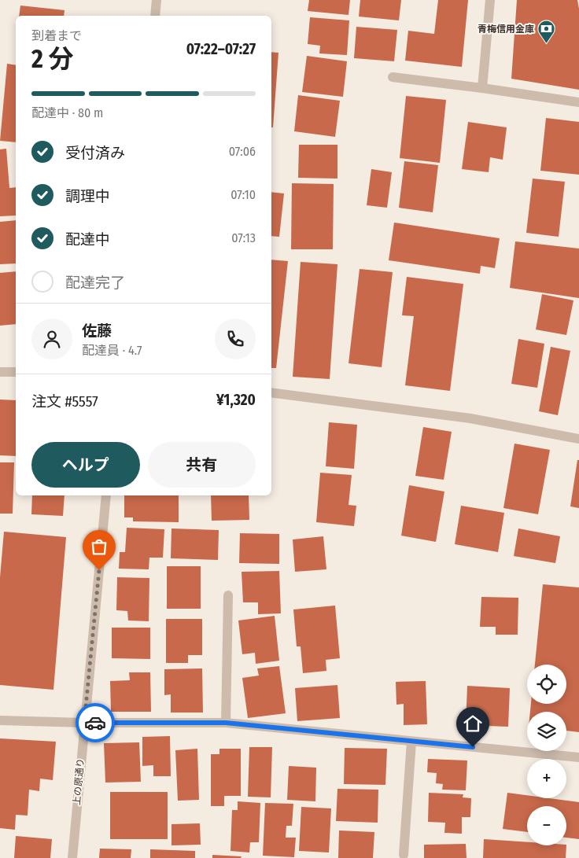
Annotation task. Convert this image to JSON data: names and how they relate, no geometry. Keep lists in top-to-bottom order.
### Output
{
  "streets": {
    "street": ["上の原通り"]
  },
  "places": {
    "bank": ["青梅信用金庫"]
  },
  "page": {
    "heading": ["2 分", "到着まで", "07:22–07:27"],
    "panel": [
      "佐藤",
      "配達員 · 4.7",
      "注文 #5557",
      "¥1,320"
    ],
    "bar": "配達中 · 80 m",
    "list": [
      ["受付済み", "07:06"],
      ["調理中", "07:10"],
      ["配達中", "07:13"],
      "配達完了"
    ],
    "buttons": ["ヘルプ", "共有"],
    "map_buttons": ["+", "−"]
  }
}
